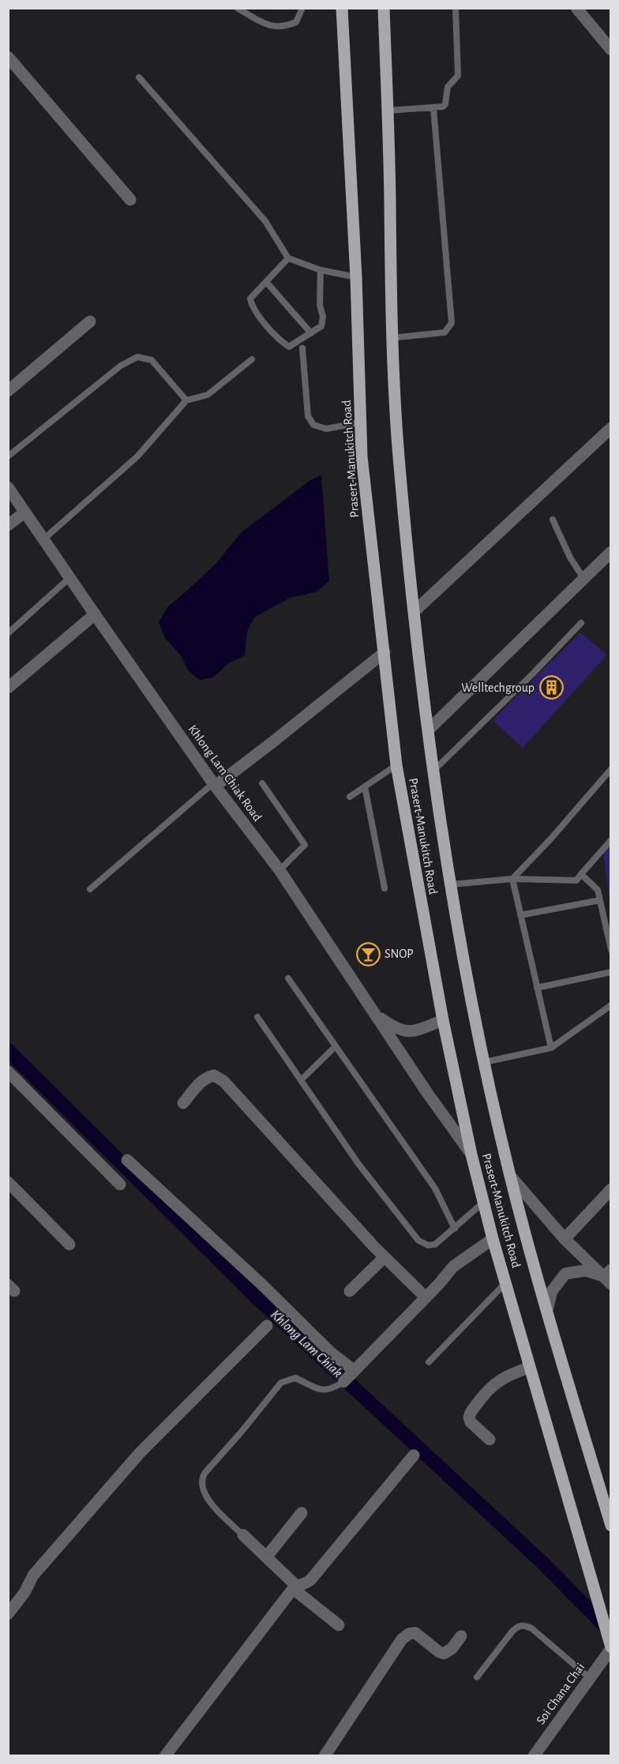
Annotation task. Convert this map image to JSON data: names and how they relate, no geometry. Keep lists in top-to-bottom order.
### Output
{
  "streets": {
    "main road": ["Prasert-Manukitch Road"],
    "street": ["Khlong Lam Chiak Road", "Soi Chana Chai"]
  },
  "crossings": [
    ["Prasert-Manukitch Road", "Khlong Lam Chiak Road"],
    ["Prasert-Manukitch Road", "Soi Chana Chai"]
  ],
  "water": ["Khlong Lam Chiak"],
  "places": {
    "building": ["Welltechgroup"],
    "bar": ["SNOP"]
  }
}
